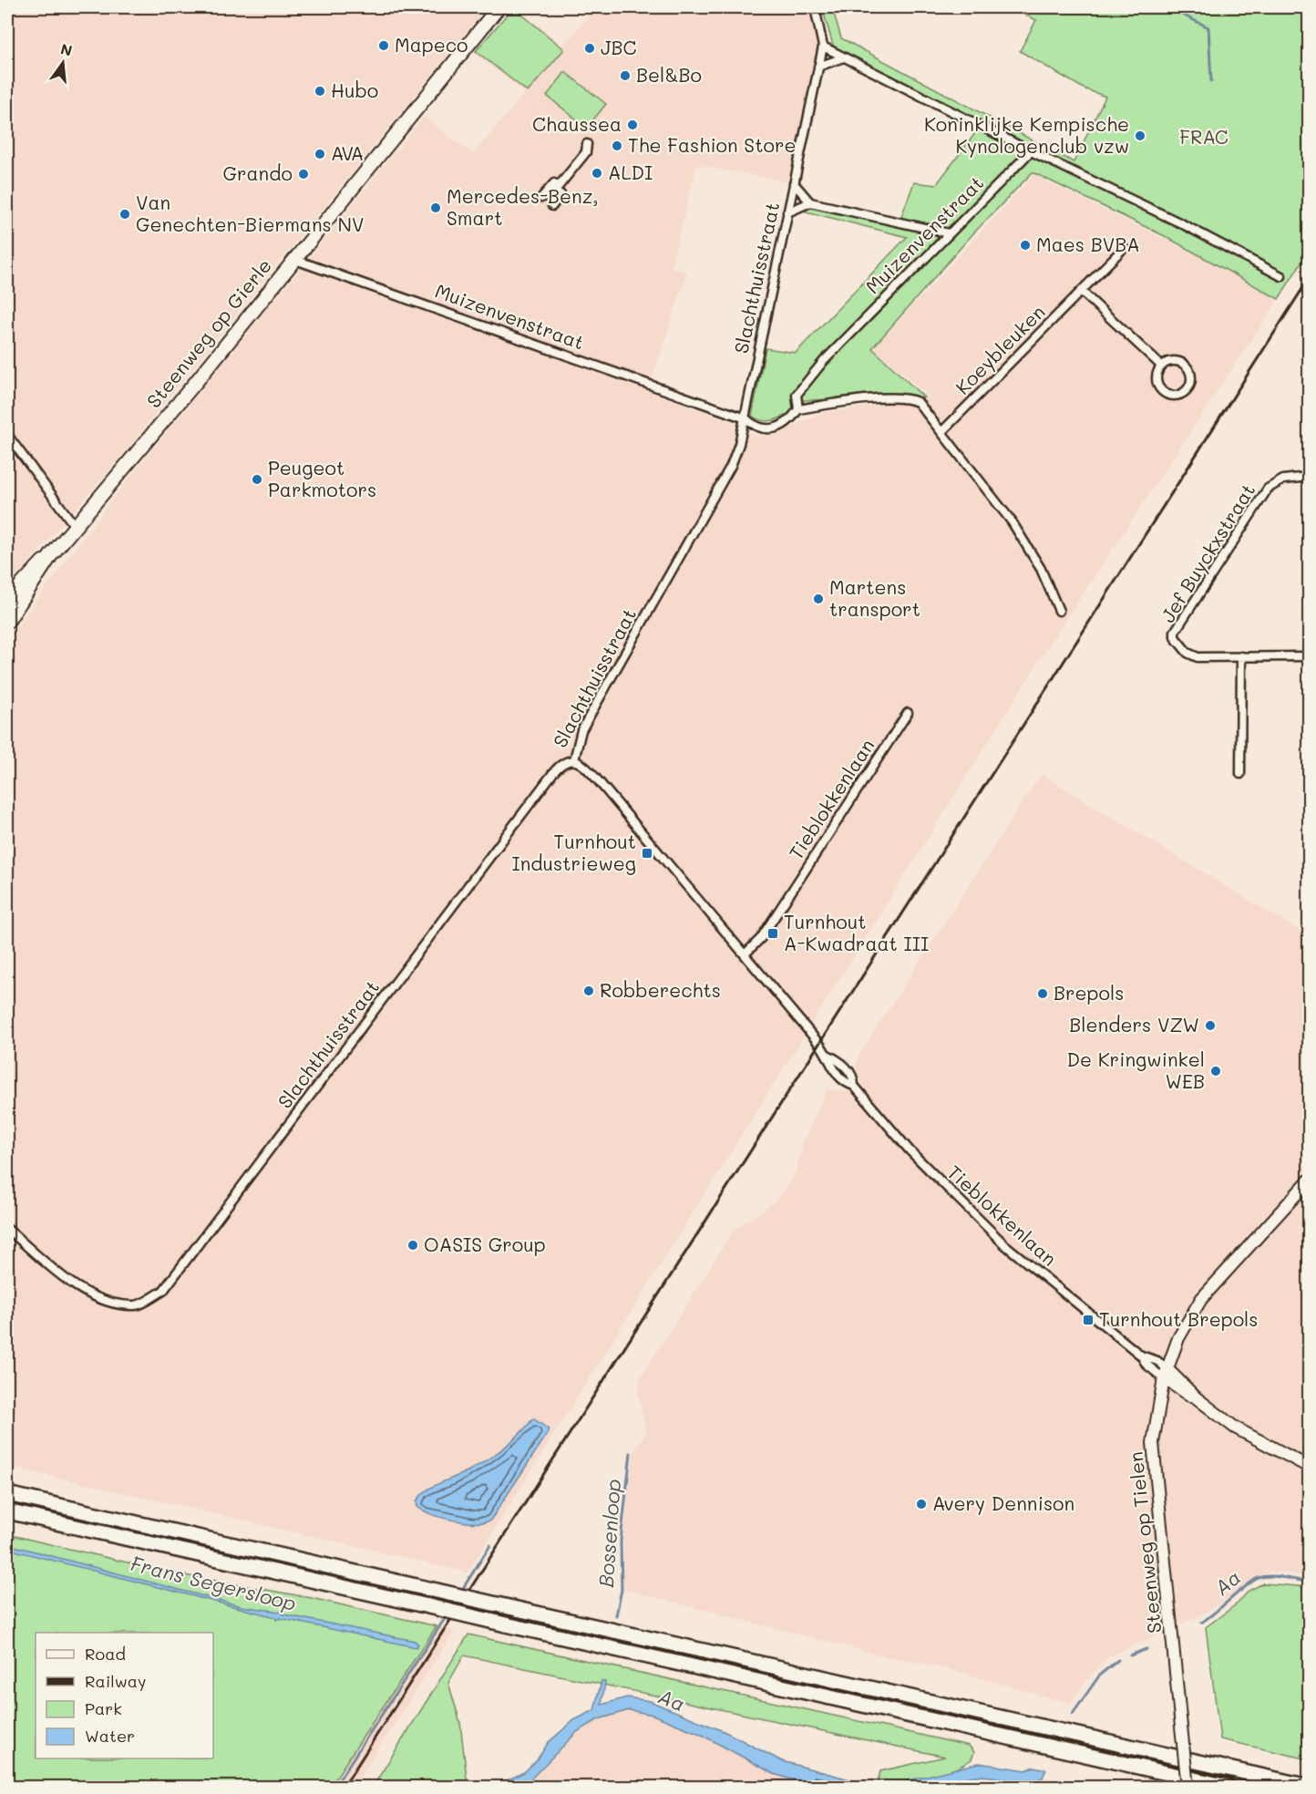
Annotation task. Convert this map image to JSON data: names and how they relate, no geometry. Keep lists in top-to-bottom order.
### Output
{
  "streets": {
    "main road": ["Steenweg op Gierle"],
    "street": [
      "Muizenvenstraat",
      "Slachthuisstraat",
      "Koeybleuken",
      "Jef Buyckxstraat",
      "Tieblokkenlaan",
      "Steenweg op Tielen"
    ]
  },
  "crossings": [
    ["Muizenvenstraat", "Slachthuisstraat"],
    ["Muizenvenstraat", "Steenweg op Gierle"],
    ["Slachthuisstraat", "Tieblokkenlaan"],
    ["Tieblokkenlaan", "Steenweg op Tielen"]
  ],
  "water": ["Bossenloop", "Aa", "Frans Segersloop"],
  "parks": ["FRAC"],
  "places": {
    "other": [
      "Mapeco",
      "JBC",
      "Bel&Bo",
      "Hubo",
      "Chaussea",
      "Koninklijke Kempische Kynologenclub vzw",
      "The Fashion Store",
      "AVA",
      "ALDI",
      "Grando",
      "Mercedes-Benz, Smart",
      "Van Genechten-Biermans NV",
      "Maes BVBA",
      "Peugeot Parkmotors",
      "Martens transport",
      "Robberechts",
      "Brepols",
      "Blenders VZW",
      "De Kringwinkel WEB",
      "OASIS Group",
      "Avery Dennison"
    ],
    "transit": ["Turnhout Industrieweg", "Turnhout A-Kwadraat III", "Turnhout Brepols"]
  },
  "legend": [
    "Road",
    "Railway",
    "Park",
    "Water"
  ],
  "north": "top"
}
